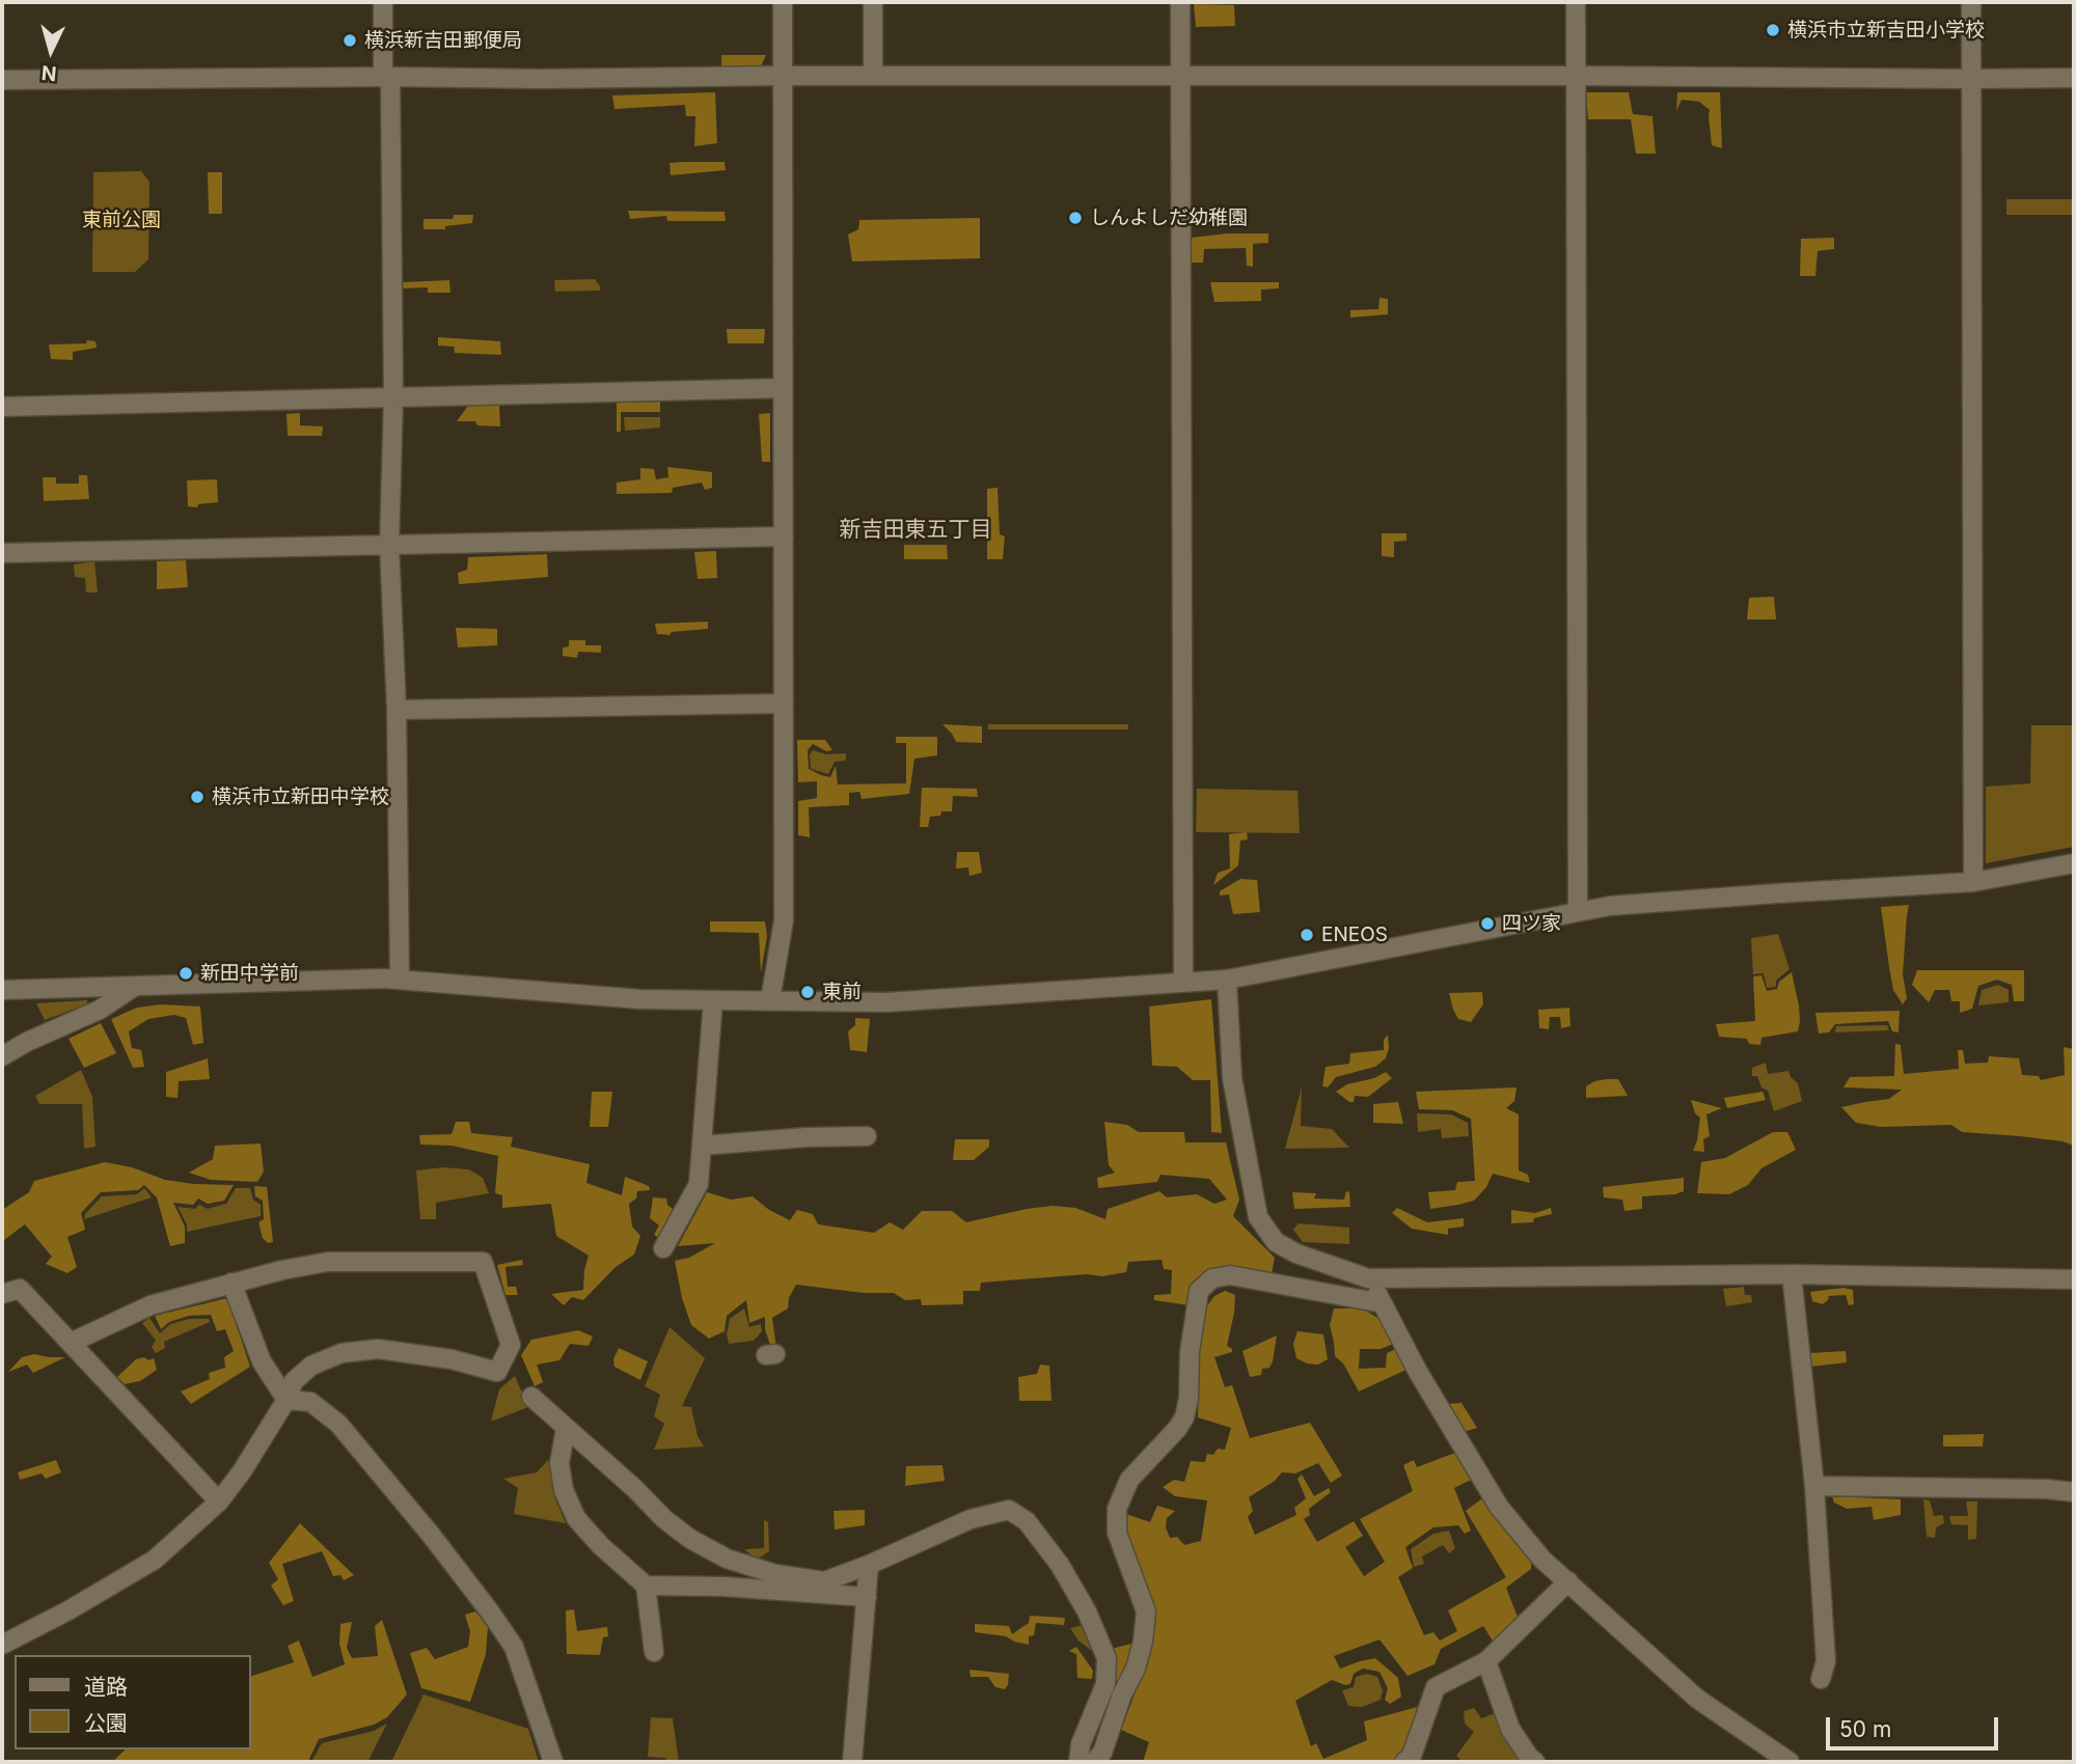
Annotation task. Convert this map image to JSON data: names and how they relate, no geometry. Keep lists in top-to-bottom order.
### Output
{
  "districts": ["新吉田東五丁目"],
  "parks": ["東前公園"],
  "places": [
    "横浜市立新吉田小学校",
    "横浜新吉田郵便局",
    "しんよしだ幼稚園",
    "横浜市立新田中学校",
    "四ツ家",
    "ENEOS",
    "新田中学前",
    "東前"
  ],
  "legend": ["道路", "公園"],
  "scale_bar": "50 m",
  "north": "bottom"
}
